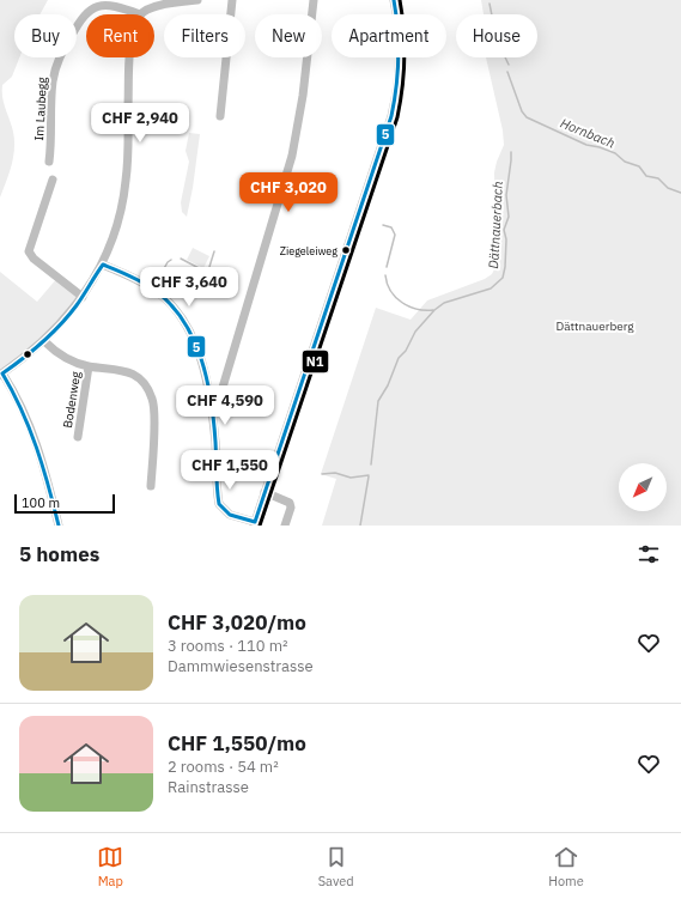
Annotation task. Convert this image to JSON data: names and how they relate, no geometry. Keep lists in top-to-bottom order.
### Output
{
  "streets": {
    "street": ["Im Laubegg", "Bodenweg"]
  },
  "water": ["Hornbach", "Dättnauerbach"],
  "parks": ["Dättnauerberg"],
  "places": ["Ziegeleiweg"],
  "lines": ["transit line 5", "transit line N1"],
  "scale_bar": "100 m",
  "north": "bottom left",
  "page": {
    "chip": [
      "Buy",
      "Rent",
      "Filters",
      "New",
      "Apartment",
      "House"
    ],
    "price": [
      "CHF 2,940",
      "CHF 3,020",
      "CHF 3,640",
      "CHF 4,590",
      "CHF 1,550"
    ],
    "scale": "100 m",
    "heading": "5 homes",
    "list": [
      {
        "name": "CHF 3,020/mo",
        "note": "3 rooms · 110 m² · Dammwiesenstrasse"
      },
      {
        "name": "CHF 1,550/mo",
        "note": "2 rooms · 54 m² · Rainstrasse"
      }
    ],
    "tabs": ["Map", "Saved", "Home"]
  }
}
